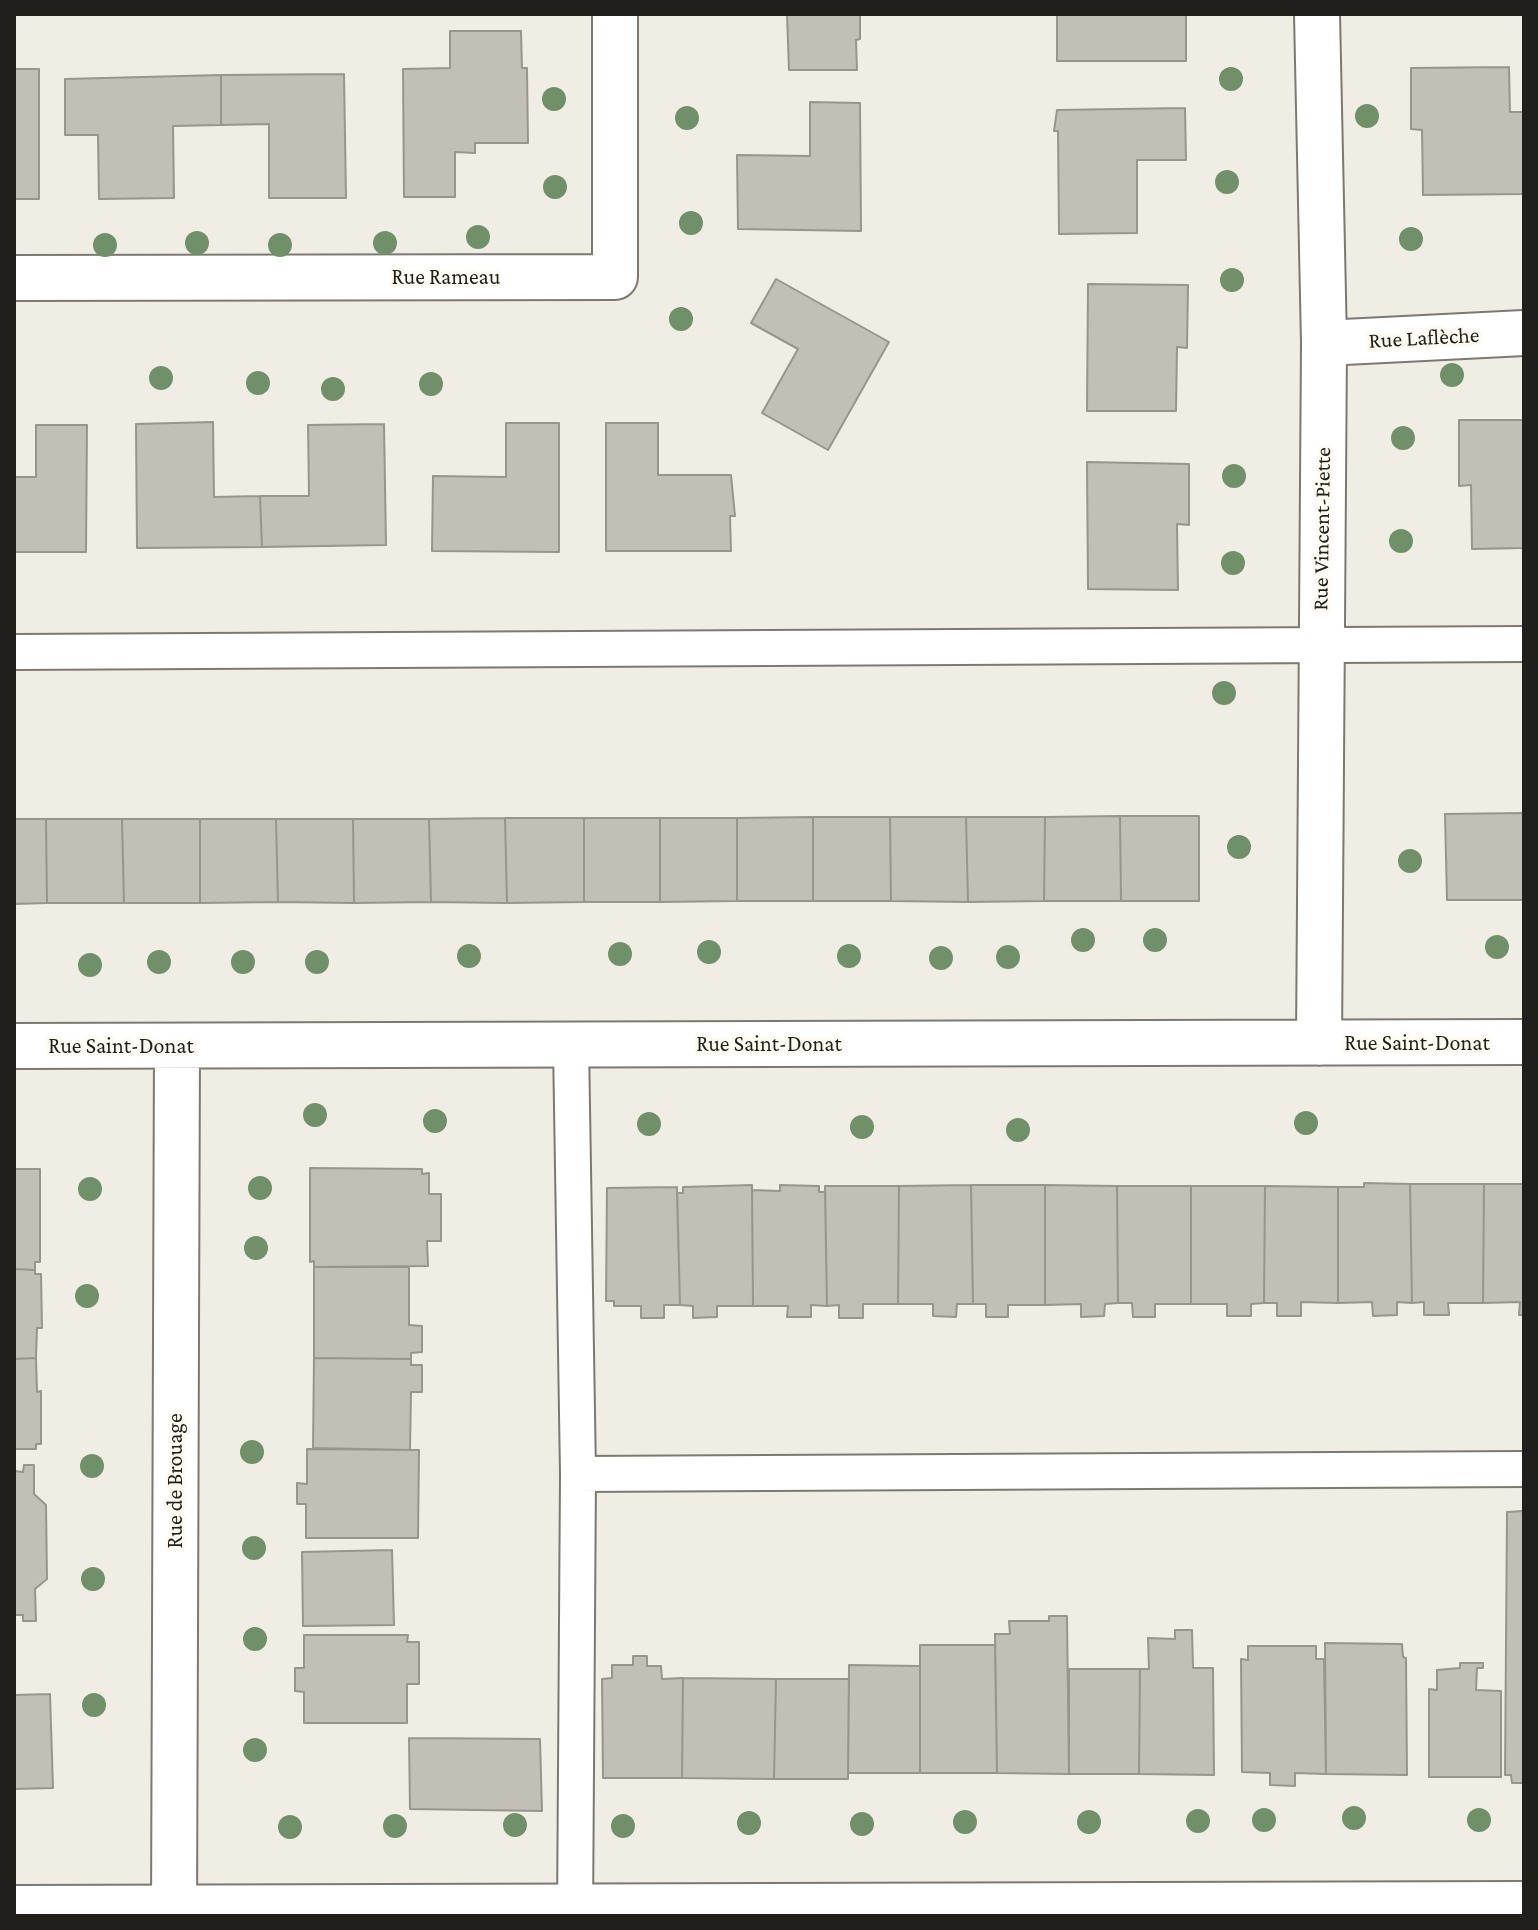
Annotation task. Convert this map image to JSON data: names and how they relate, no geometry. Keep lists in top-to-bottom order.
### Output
{
  "streets": {
    "street": [
      "Rue Rameau",
      "Rue Laflèche",
      "Rue Vincent-Piette",
      "Rue Saint-Donat",
      "Rue de Brouage"
    ]
  },
  "crossings": [
    ["Rue Laflèche", "Rue Vincent-Piette"],
    ["Rue Vincent-Piette", "Rue Saint-Donat"],
    ["Rue Saint-Donat", "Rue de Brouage"]
  ]
}
